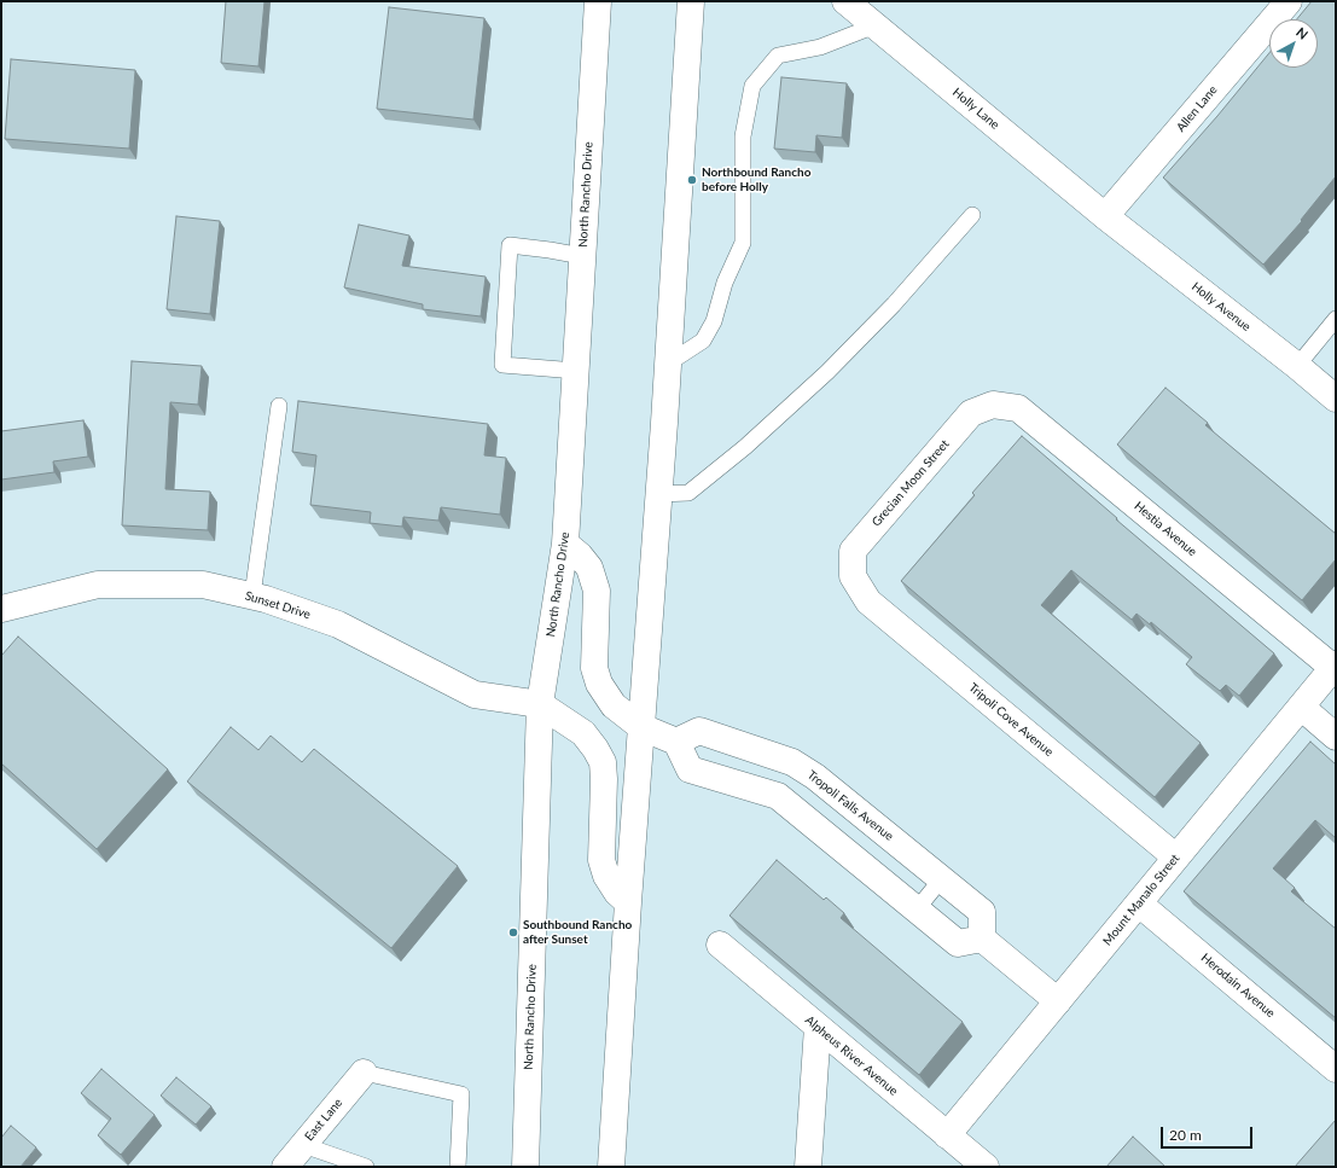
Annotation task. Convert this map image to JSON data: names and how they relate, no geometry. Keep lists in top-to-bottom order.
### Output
{
  "streets": {
    "street": [
      "Holly Lane",
      "Allen Lane",
      "North Rancho Drive",
      "Holly Avenue",
      "Grecian Moon Street",
      "Hestia Avenue",
      "Sunset Drive",
      "Tripoli Cove Avenue",
      "Tropoli Falls Avenue",
      "Mount Manalo Street",
      "Herodain Avenue",
      "Alpheus River Avenue",
      "East Lane"
    ]
  },
  "crossings": [
    ["Holly Lane", "Allen Lane"],
    ["Holly Lane", "Holly Avenue"],
    ["Allen Lane", "Holly Avenue"],
    ["North Rancho Drive", "Sunset Drive"],
    ["Grecian Moon Street", "Hestia Avenue"],
    ["Grecian Moon Street", "Tripoli Cove Avenue"],
    ["Hestia Avenue", "Mount Manalo Street"],
    ["Tripoli Cove Avenue", "Mount Manalo Street"],
    ["Mount Manalo Street", "Herodain Avenue"],
    ["Mount Manalo Street", "Alpheus River Avenue"]
  ],
  "places": ["Northbound Rancho before Holly", "Southbound Rancho after Sunset"],
  "scale_bar": "20 m",
  "north": "top right"
}
